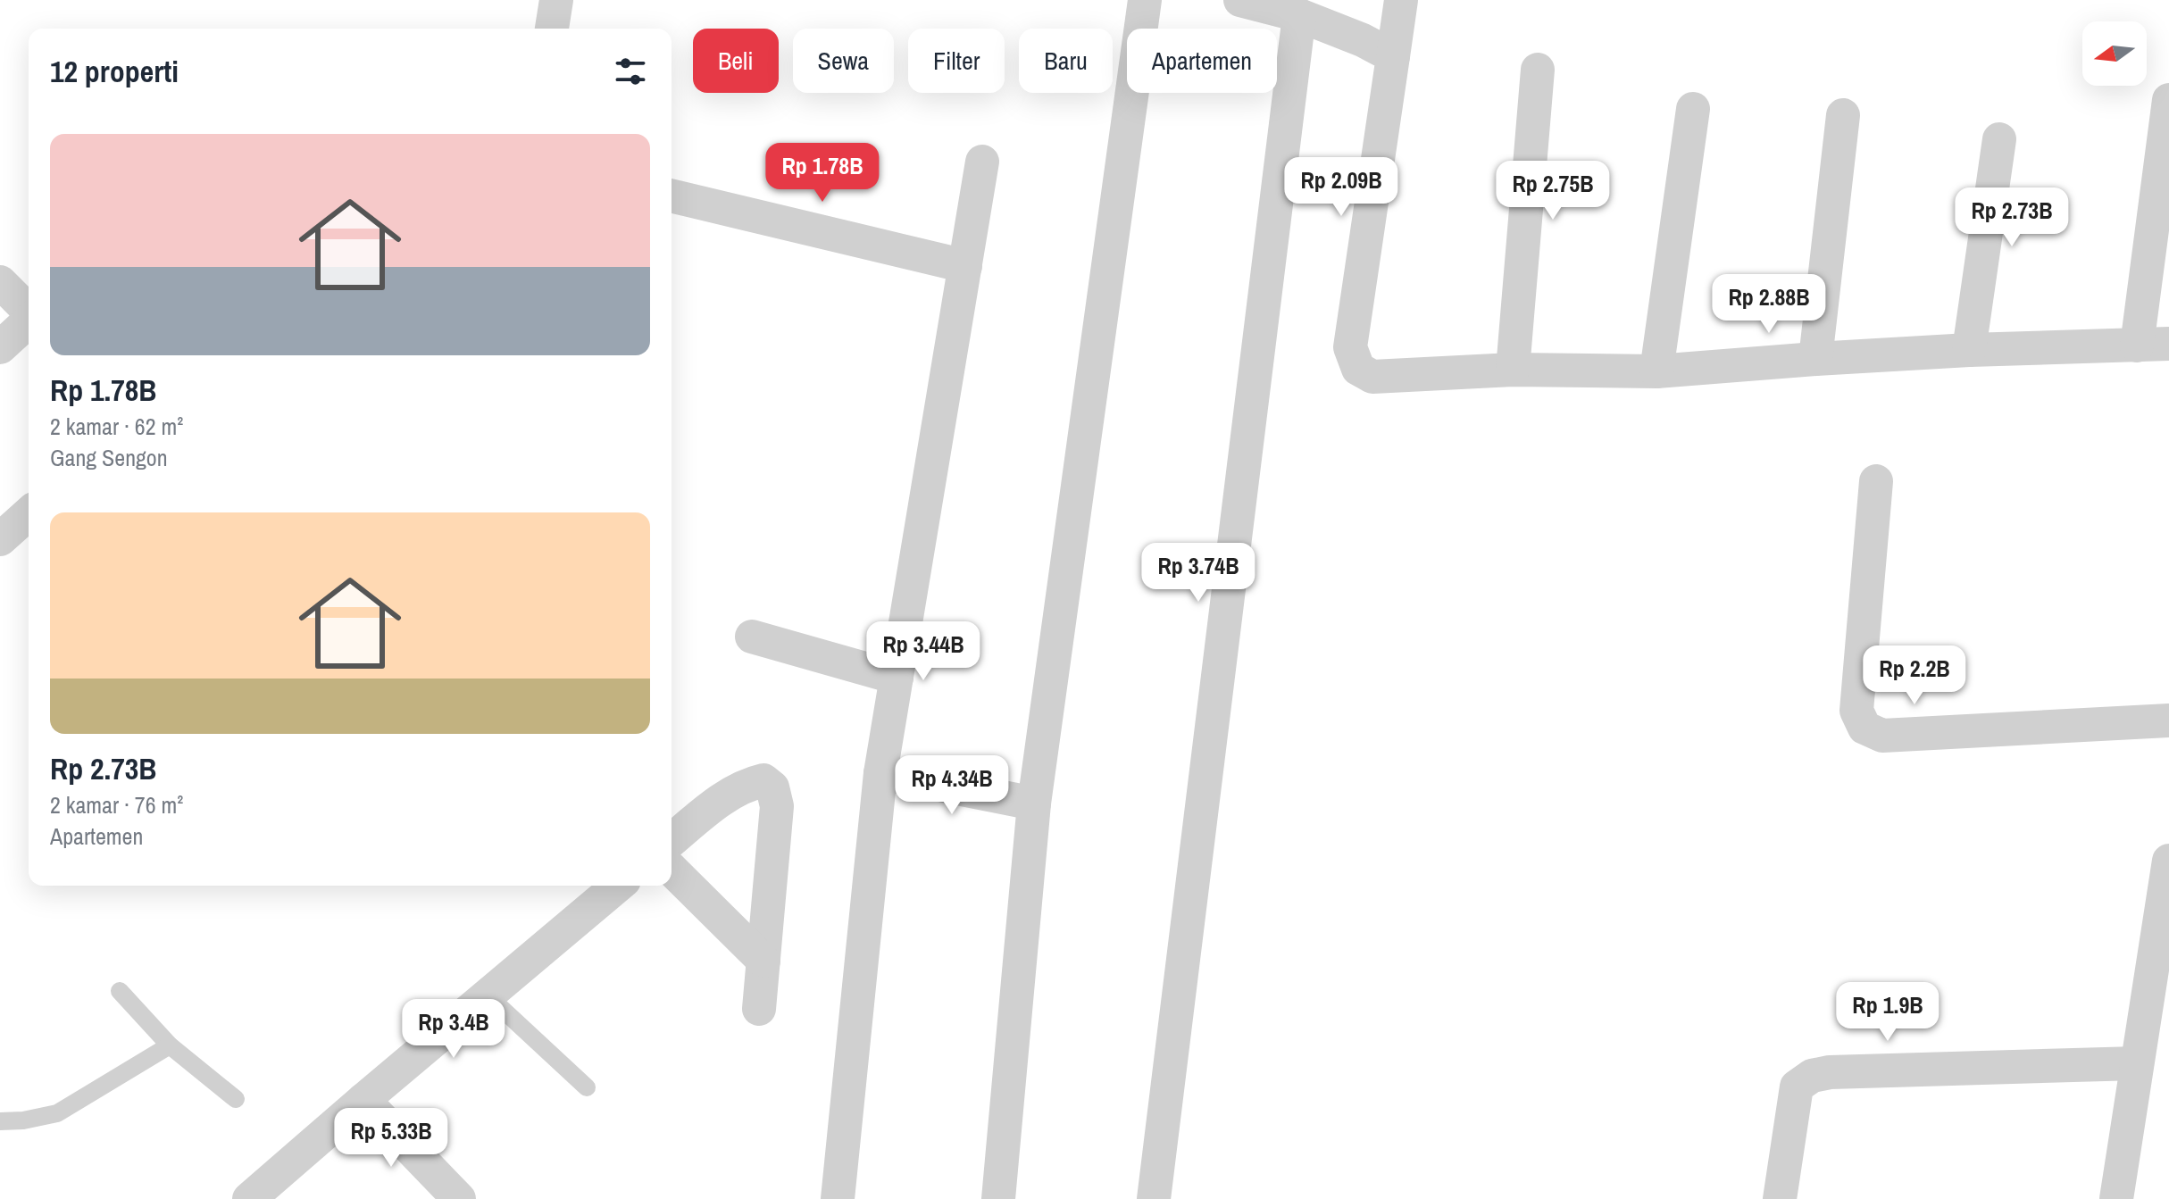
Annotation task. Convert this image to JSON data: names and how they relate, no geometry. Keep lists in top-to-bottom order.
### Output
{
  "north": "left",
  "page": {
    "chip": [
      "Beli",
      "Sewa",
      "Filter",
      "Baru",
      "Apartemen"
    ],
    "heading": "12 properti",
    "list": [
      {
        "name": "Rp 1.78B",
        "note": "2 kamar · 62 m² · Gang Sengon"
      },
      {
        "name": "Rp 2.73B",
        "note": "2 kamar · 76 m² · Apartemen"
      }
    ],
    "price": [
      "Rp 1.78B",
      "Rp 2.09B",
      "Rp 2.75B",
      "Rp 2.73B",
      "Rp 2.88B",
      "Rp 3.74B",
      "Rp 3.44B",
      "Rp 2.2B",
      "Rp 4.34B",
      "Rp 1.9B",
      "Rp 3.4B",
      "Rp 5.33B"
    ]
  }
}
